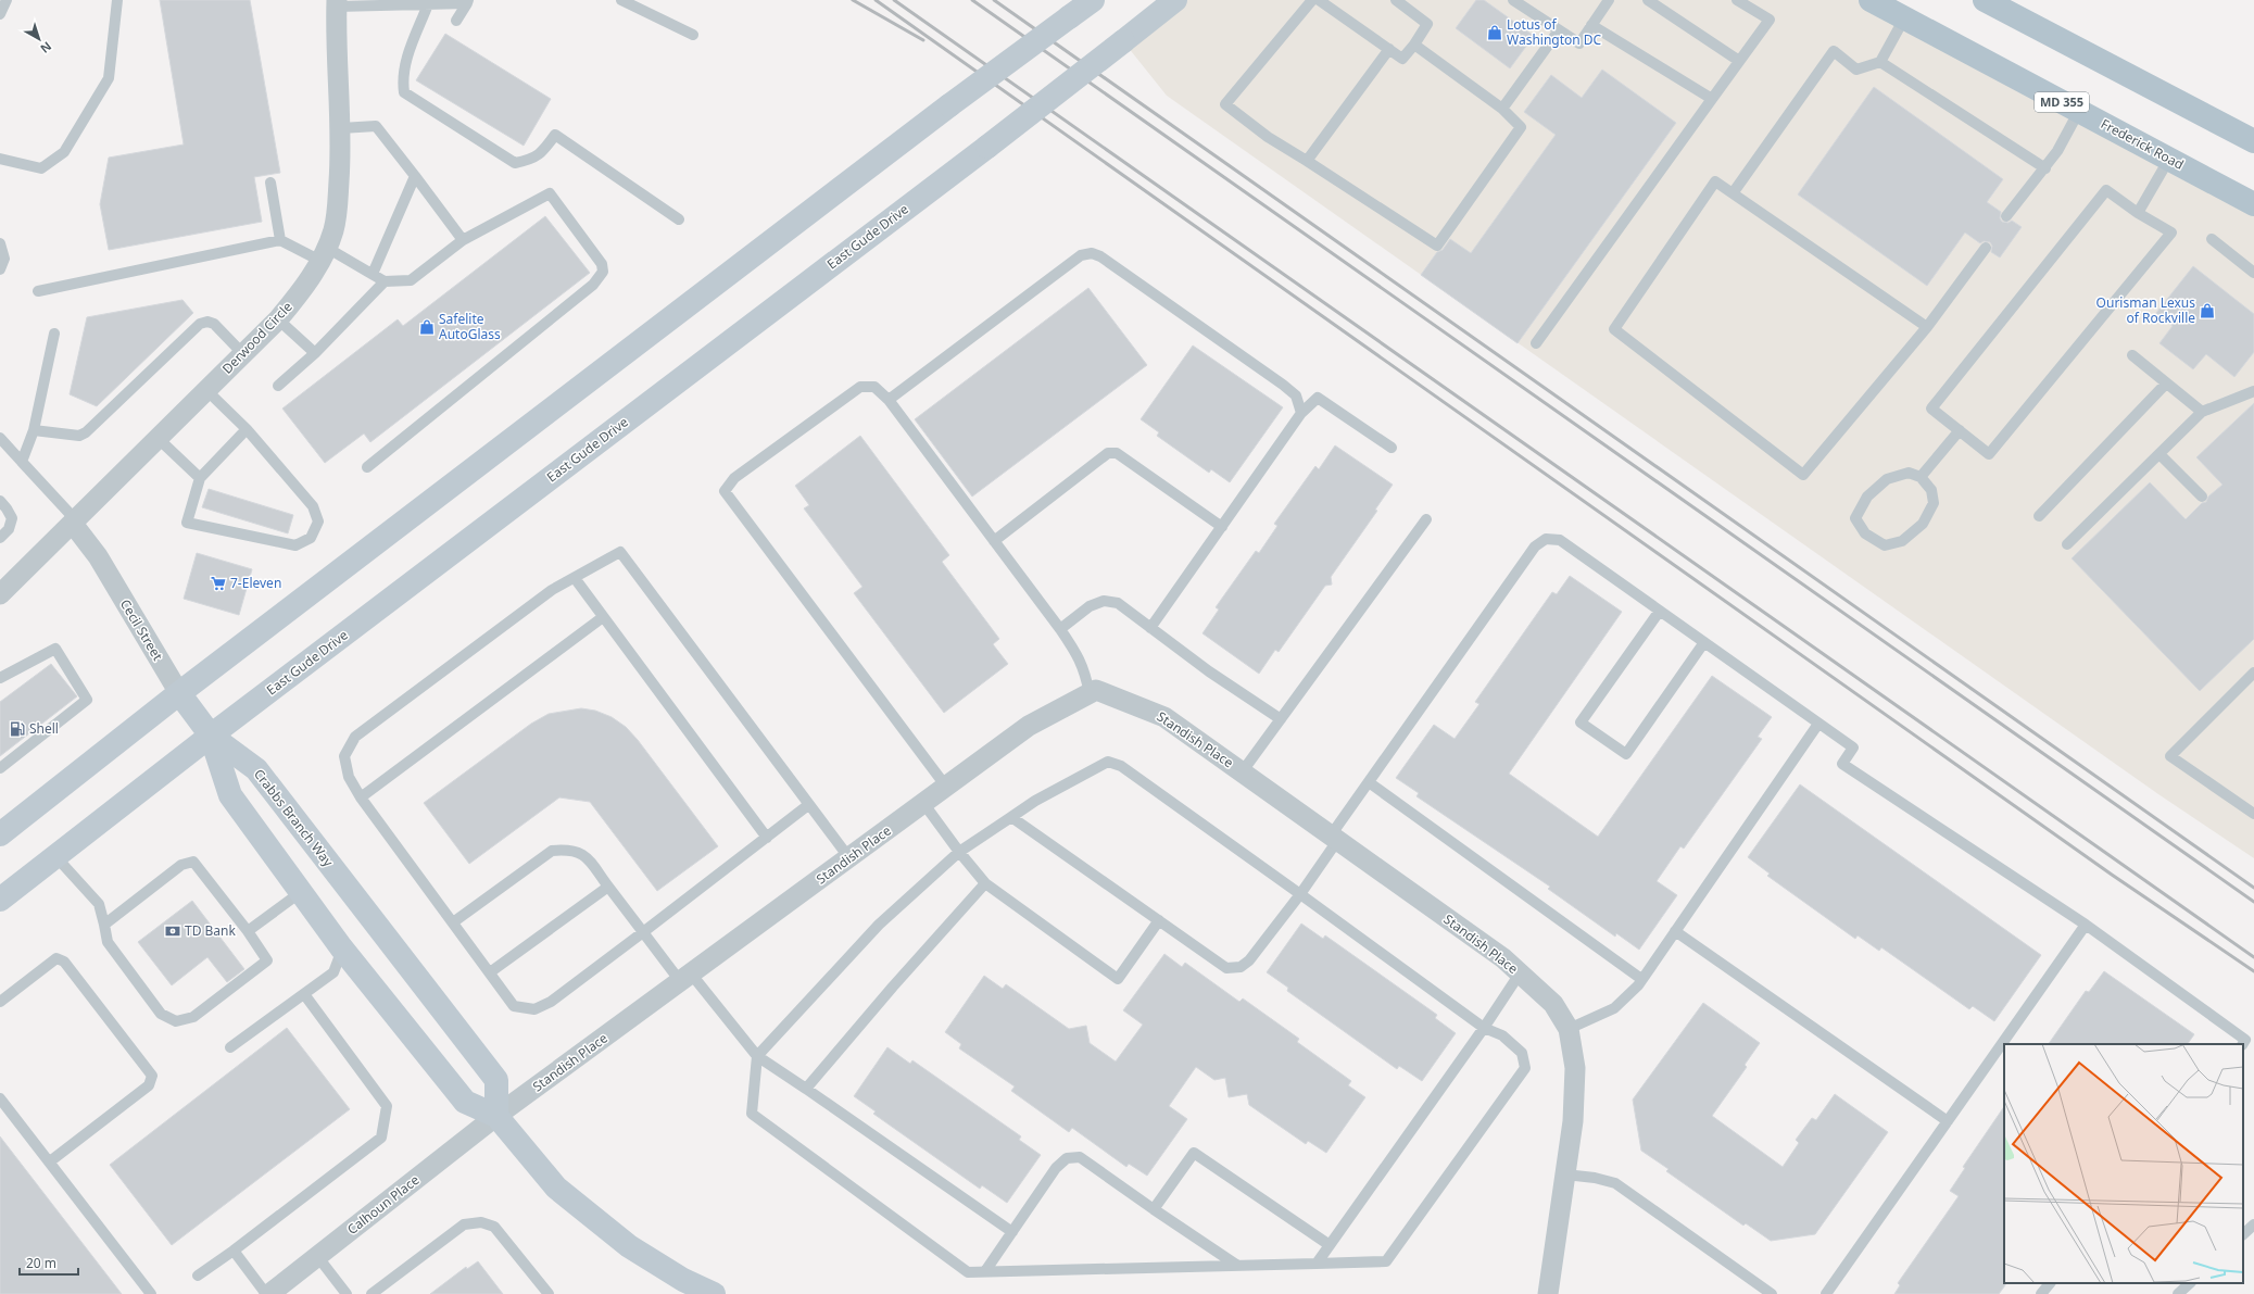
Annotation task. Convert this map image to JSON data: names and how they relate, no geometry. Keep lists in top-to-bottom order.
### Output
{
  "streets": {
    "main road": [
      "MD 355",
      "Frederick Road",
      "East Gude Drive",
      "Cecil Street",
      "Crabbs Branch Way"
    ],
    "street": ["Derwood Circle", "Standish Place", "Calhoun Place"]
  },
  "crossings": [
    ["East Gude Drive", "Cecil Street"],
    ["East Gude Drive", "Crabbs Branch Way"],
    ["Derwood Circle", "Cecil Street"],
    ["Cecil Street", "Crabbs Branch Way"],
    ["Standish Place", "Crabbs Branch Way"],
    ["Standish Place", "Calhoun Place"],
    ["Crabbs Branch Way", "Calhoun Place"]
  ],
  "places": {
    "shop": ["Lotus of Washington DC", "Ourisman Lexus of Rockville", "Safelite AutoGlass"],
    "supermarket": ["7-Eleven"],
    "fuel station": ["Shell"],
    "bank": ["TD Bank"]
  },
  "scale_bar": "20 m",
  "north": "bottom right"
}
